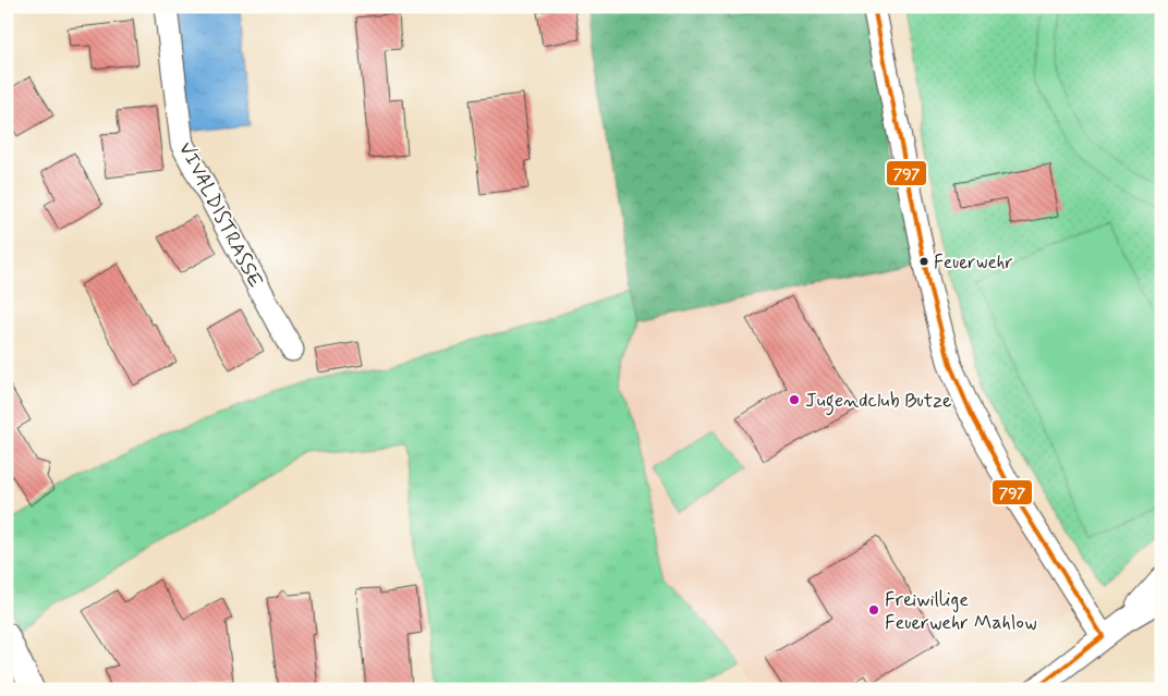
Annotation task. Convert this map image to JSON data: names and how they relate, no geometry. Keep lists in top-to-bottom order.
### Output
{
  "streets": {
    "street": ["VIVALDISTRASSE"]
  },
  "places": ["Feuerwehr", "Jugendclub Butze", "Freiwillige Feuerwehr Mahlow"],
  "lines": ["transit line 797"]
}
